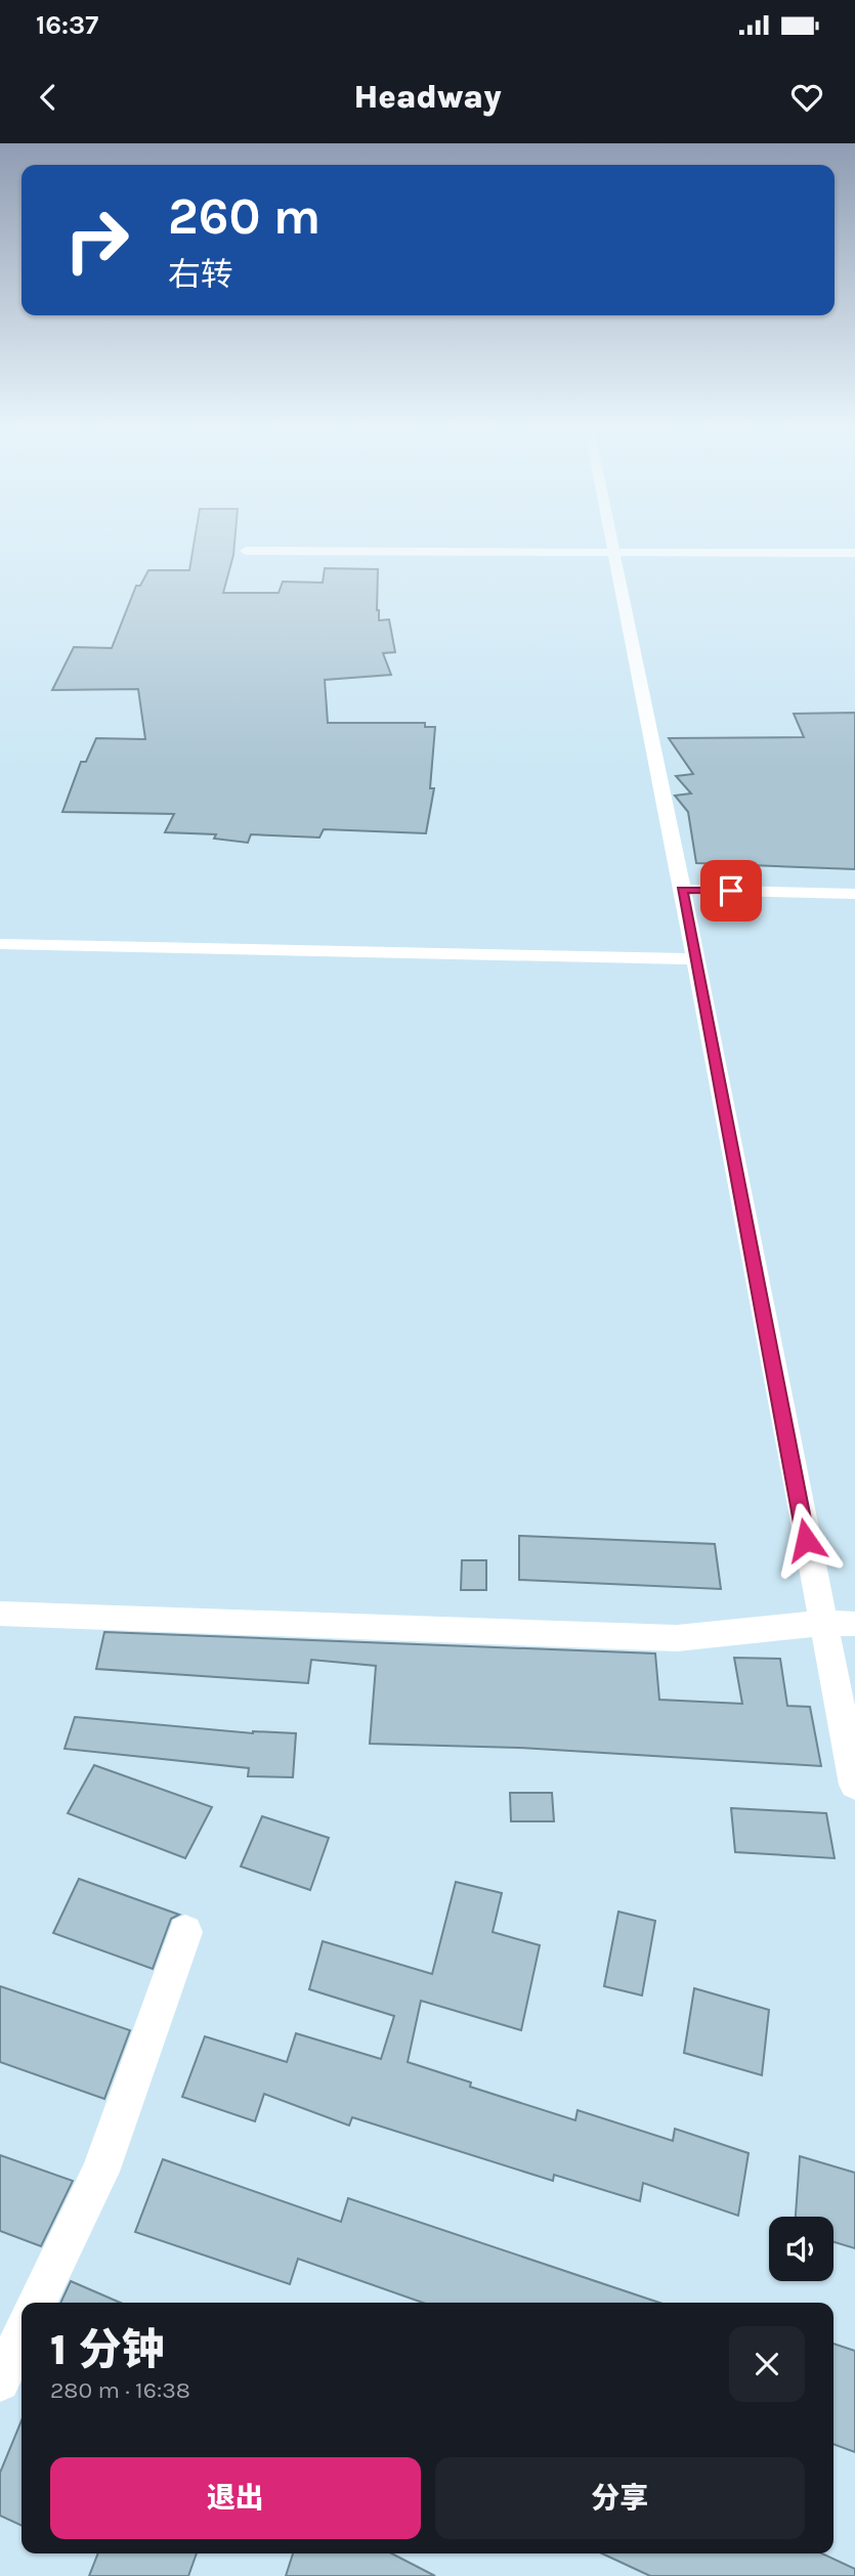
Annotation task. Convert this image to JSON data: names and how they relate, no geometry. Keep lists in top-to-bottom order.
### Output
{
  "page": {
    "status": "16:37",
    "header": "Headway",
    "turn": ["260 m", "右转"],
    "heading": ["1 分钟", "280 m · 16:38"],
    "buttons": ["退出", "分享"]
  }
}
